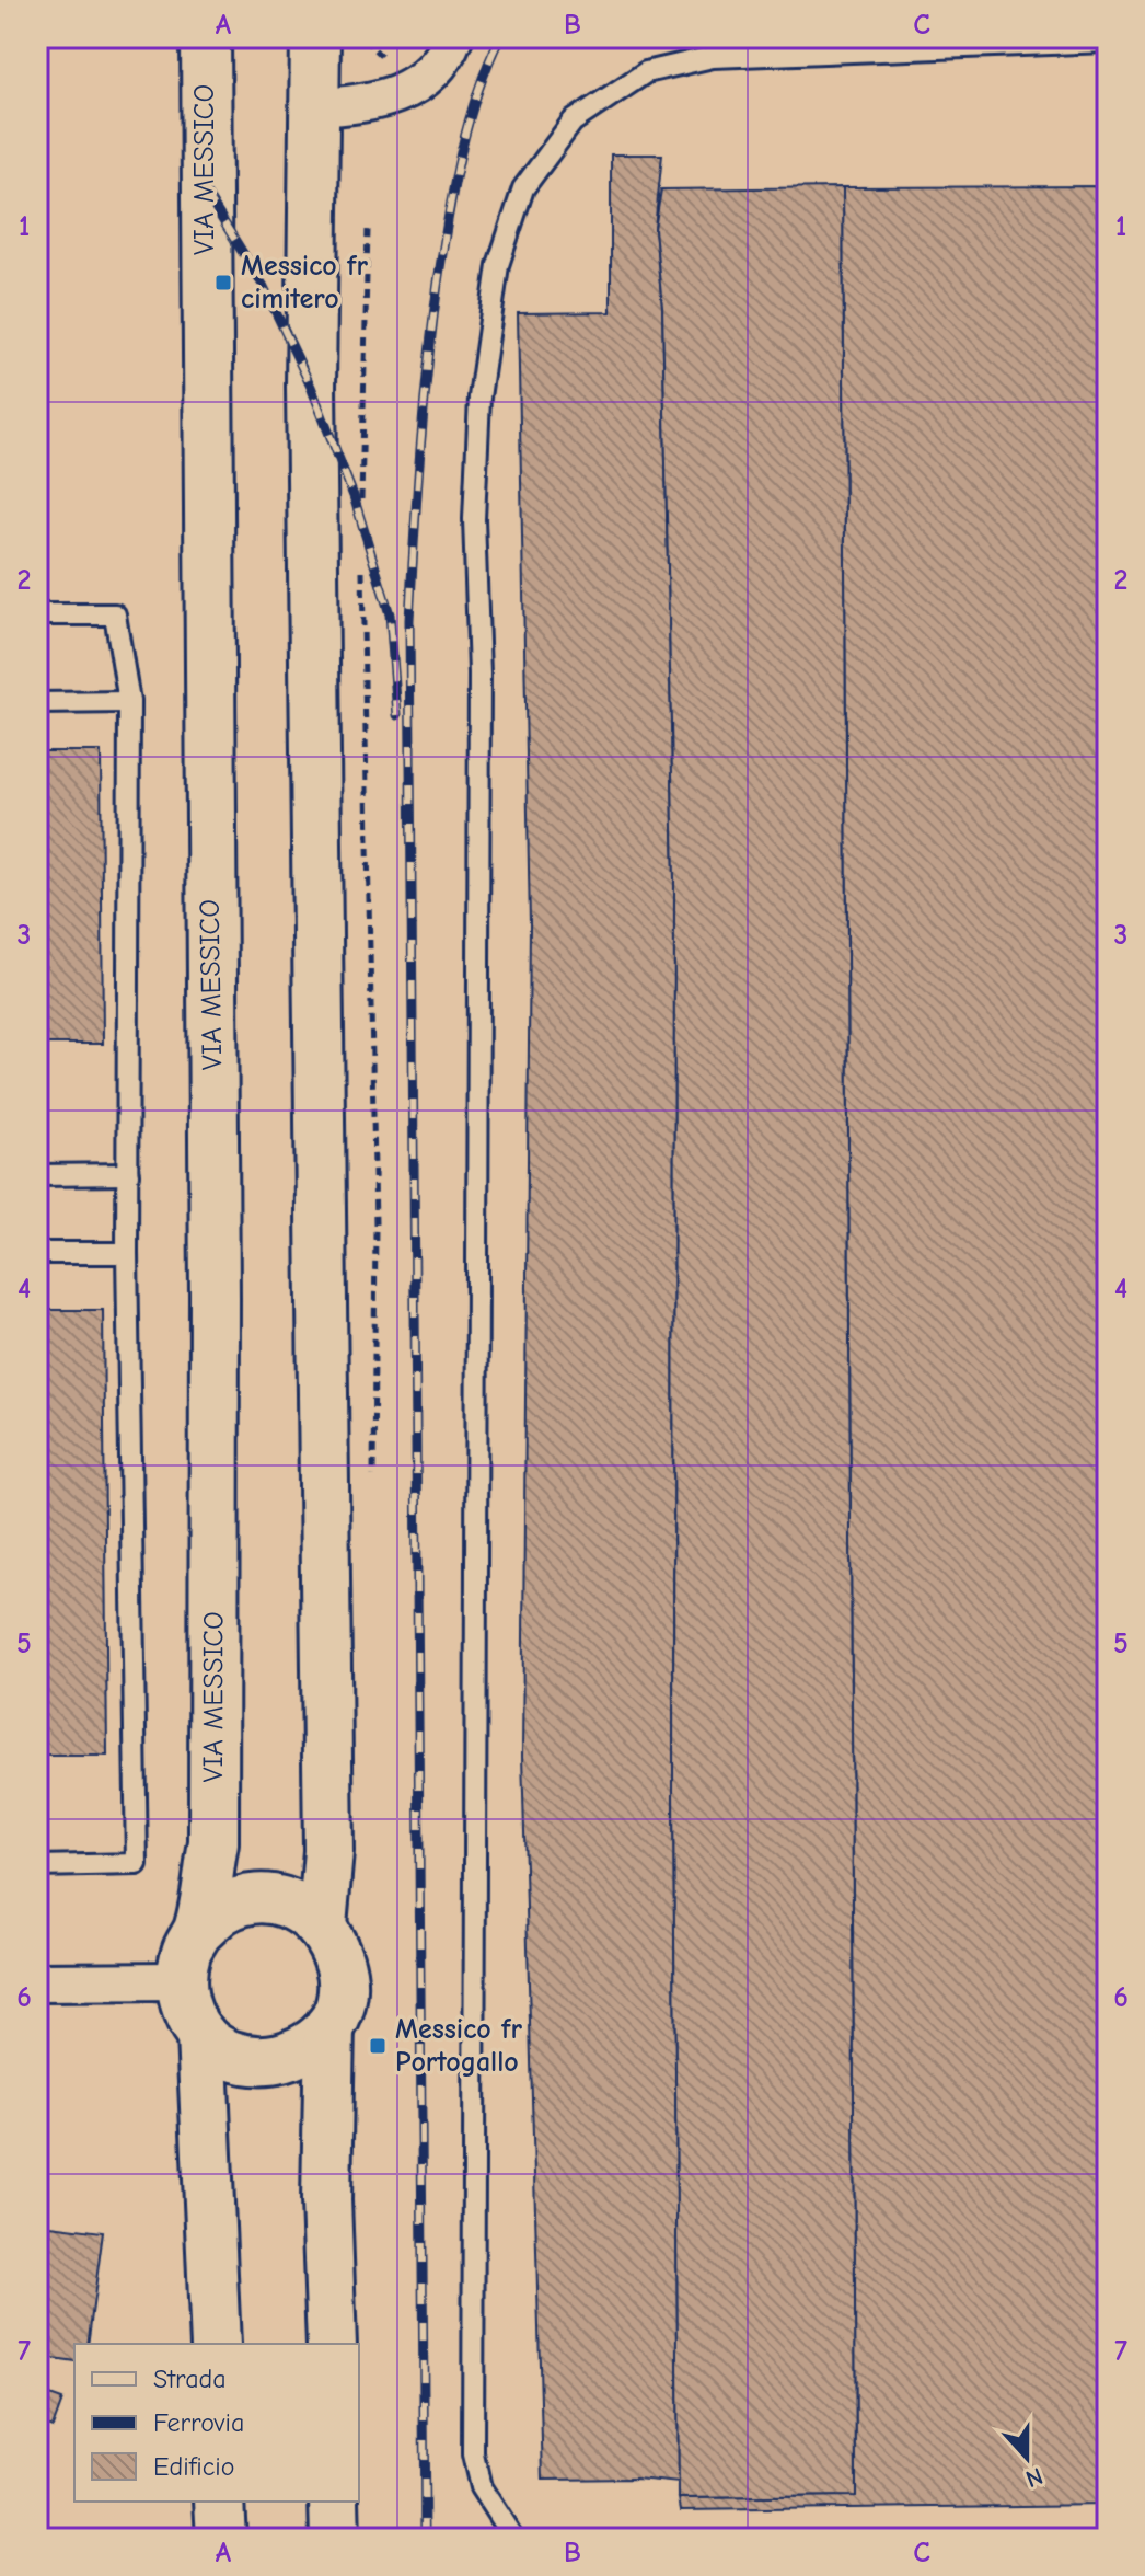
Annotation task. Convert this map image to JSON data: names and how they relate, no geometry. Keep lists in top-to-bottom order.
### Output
{
  "streets": {
    "street": ["VIA MESSICO"]
  },
  "places": {
    "transit": ["Messico fr cimitero", "Messico fr Portogallo"]
  },
  "legend": ["Strada", "Ferrovia", "Edificio"],
  "north": "bottom",
  "grid": {
    "columns": ["A", "B", "C"],
    "rows": [
      "1",
      "2",
      "3",
      "4",
      "5",
      "6",
      "7"
    ]
  }
}
